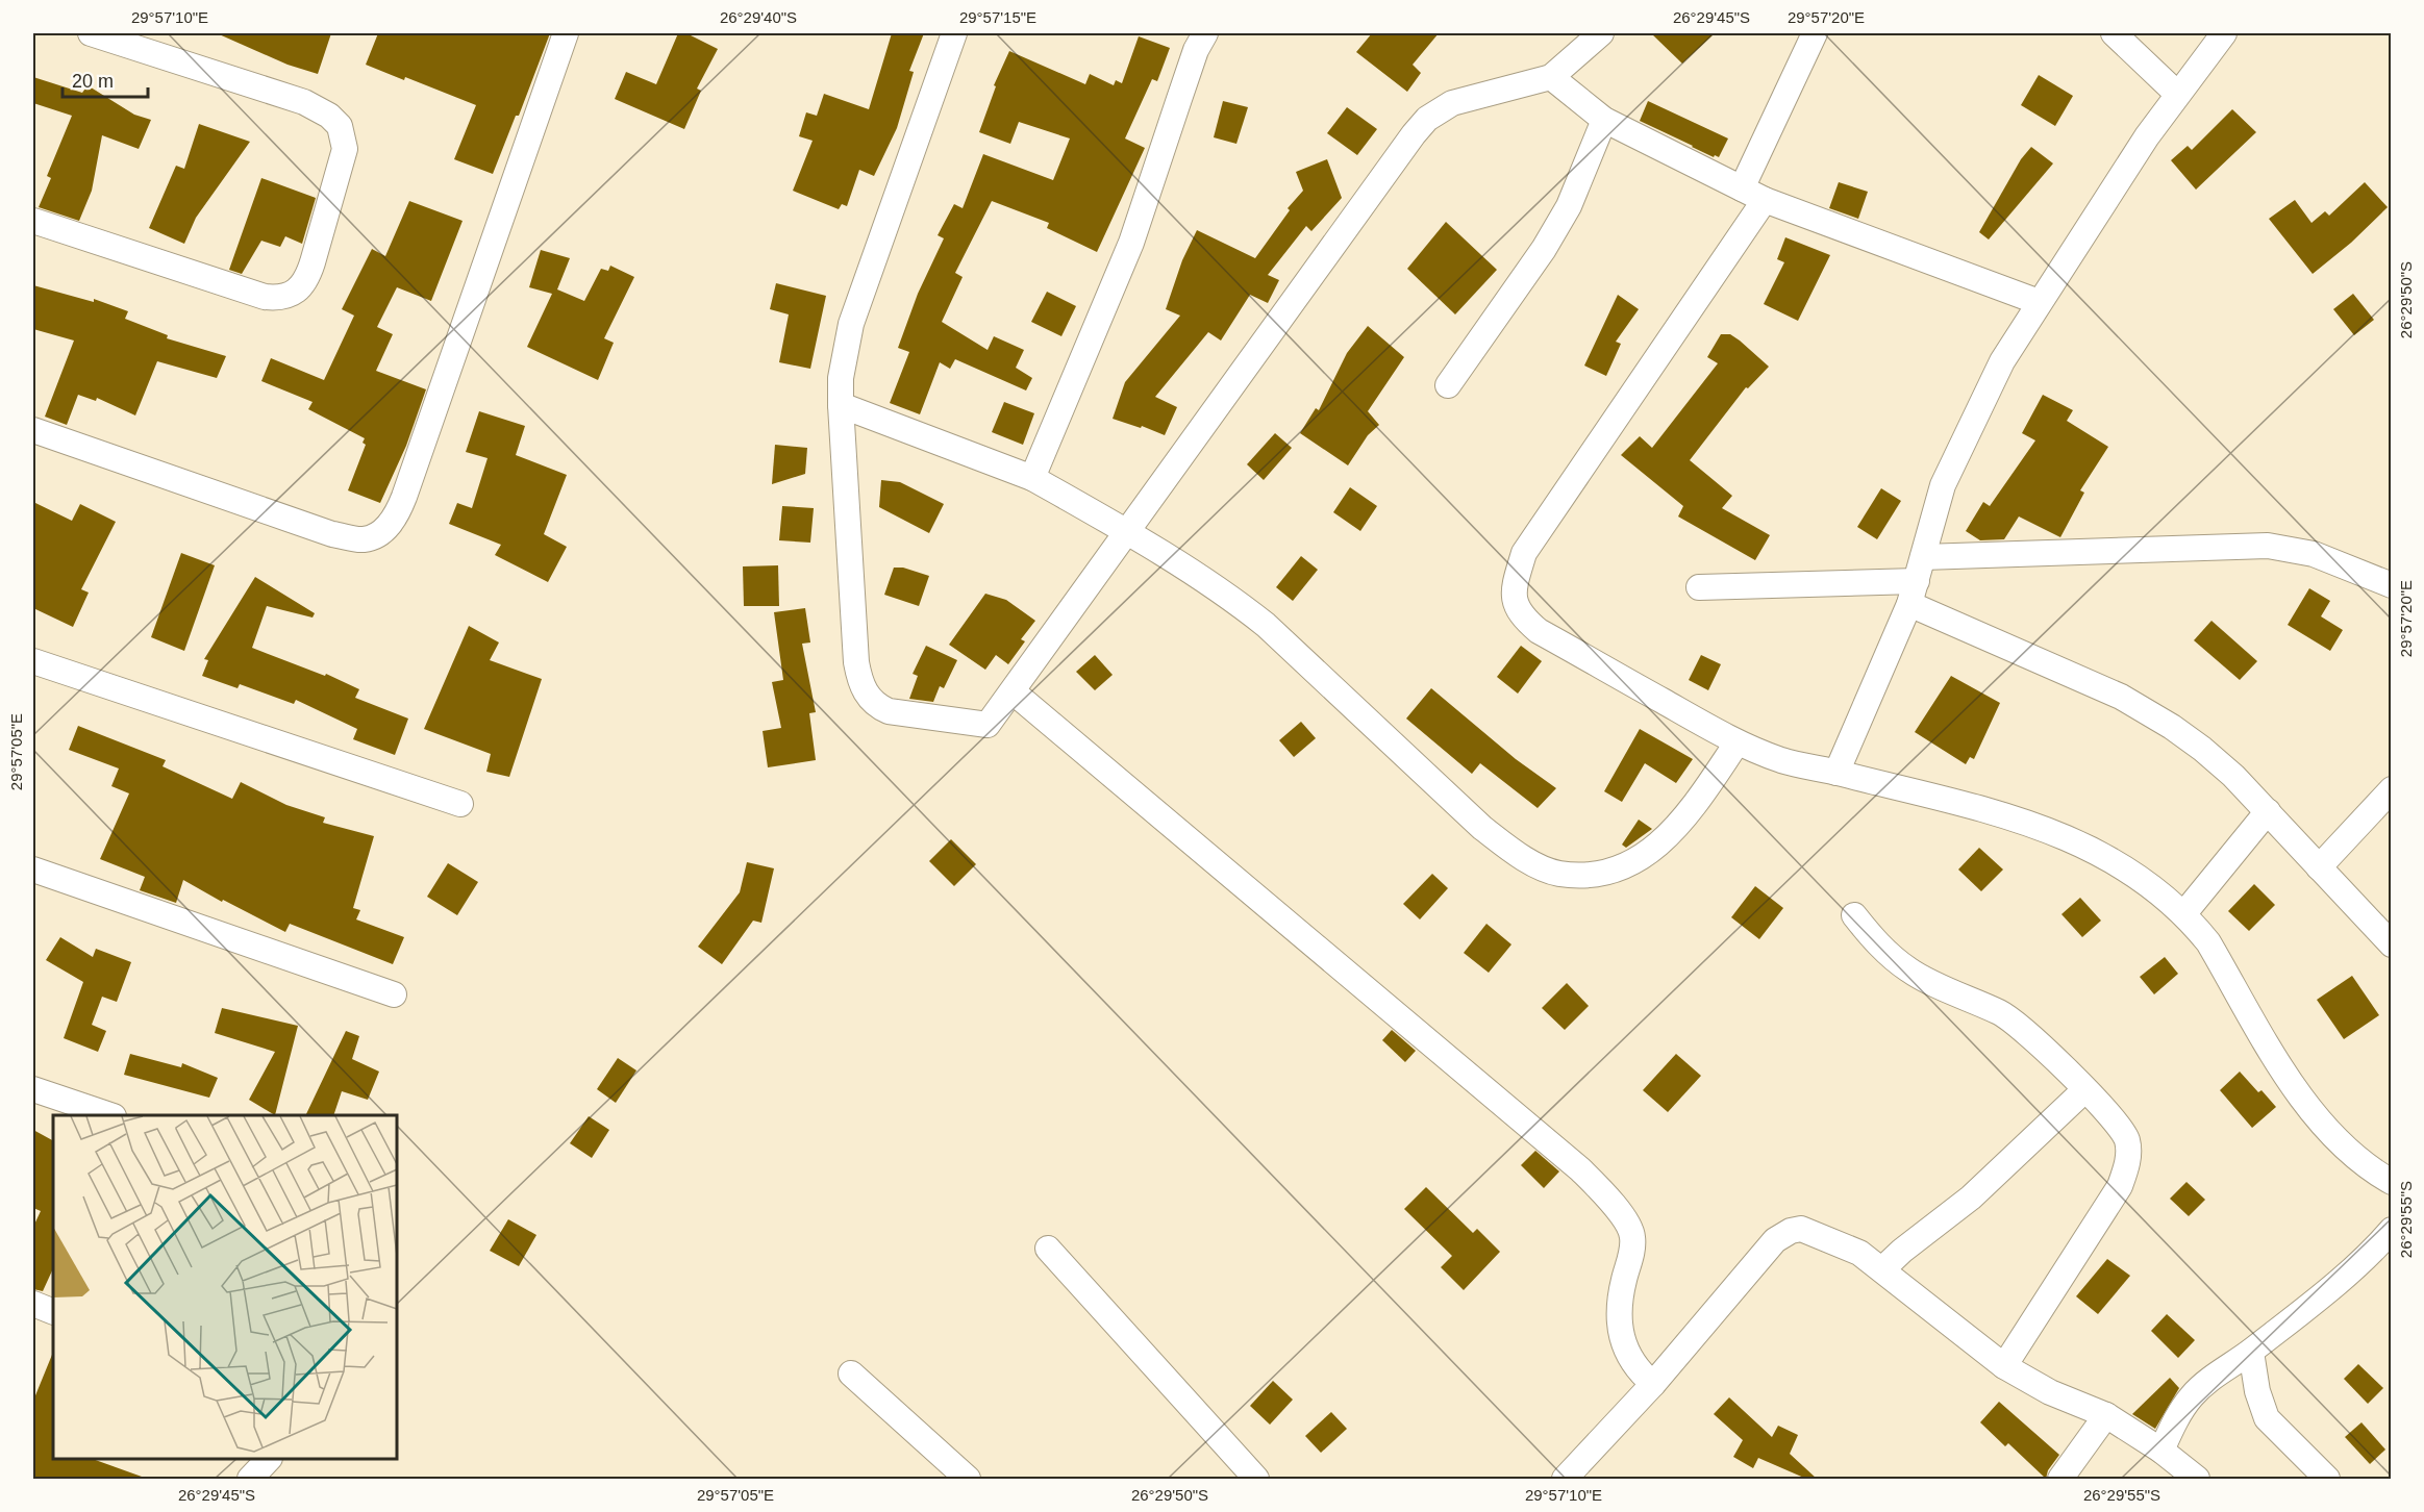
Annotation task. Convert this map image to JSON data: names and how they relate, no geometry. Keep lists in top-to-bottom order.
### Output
{
  "scale_bar": "20 m",
  "coordinates": [
    "29°57'10\"E",
    "26°29'40\"S",
    "29°57'15\"E",
    "26°29'45\"S",
    "29°57'20\"E",
    "26°29'50\"S",
    "29°57'05\"E",
    "26°29'55\"S"
  ]
}
